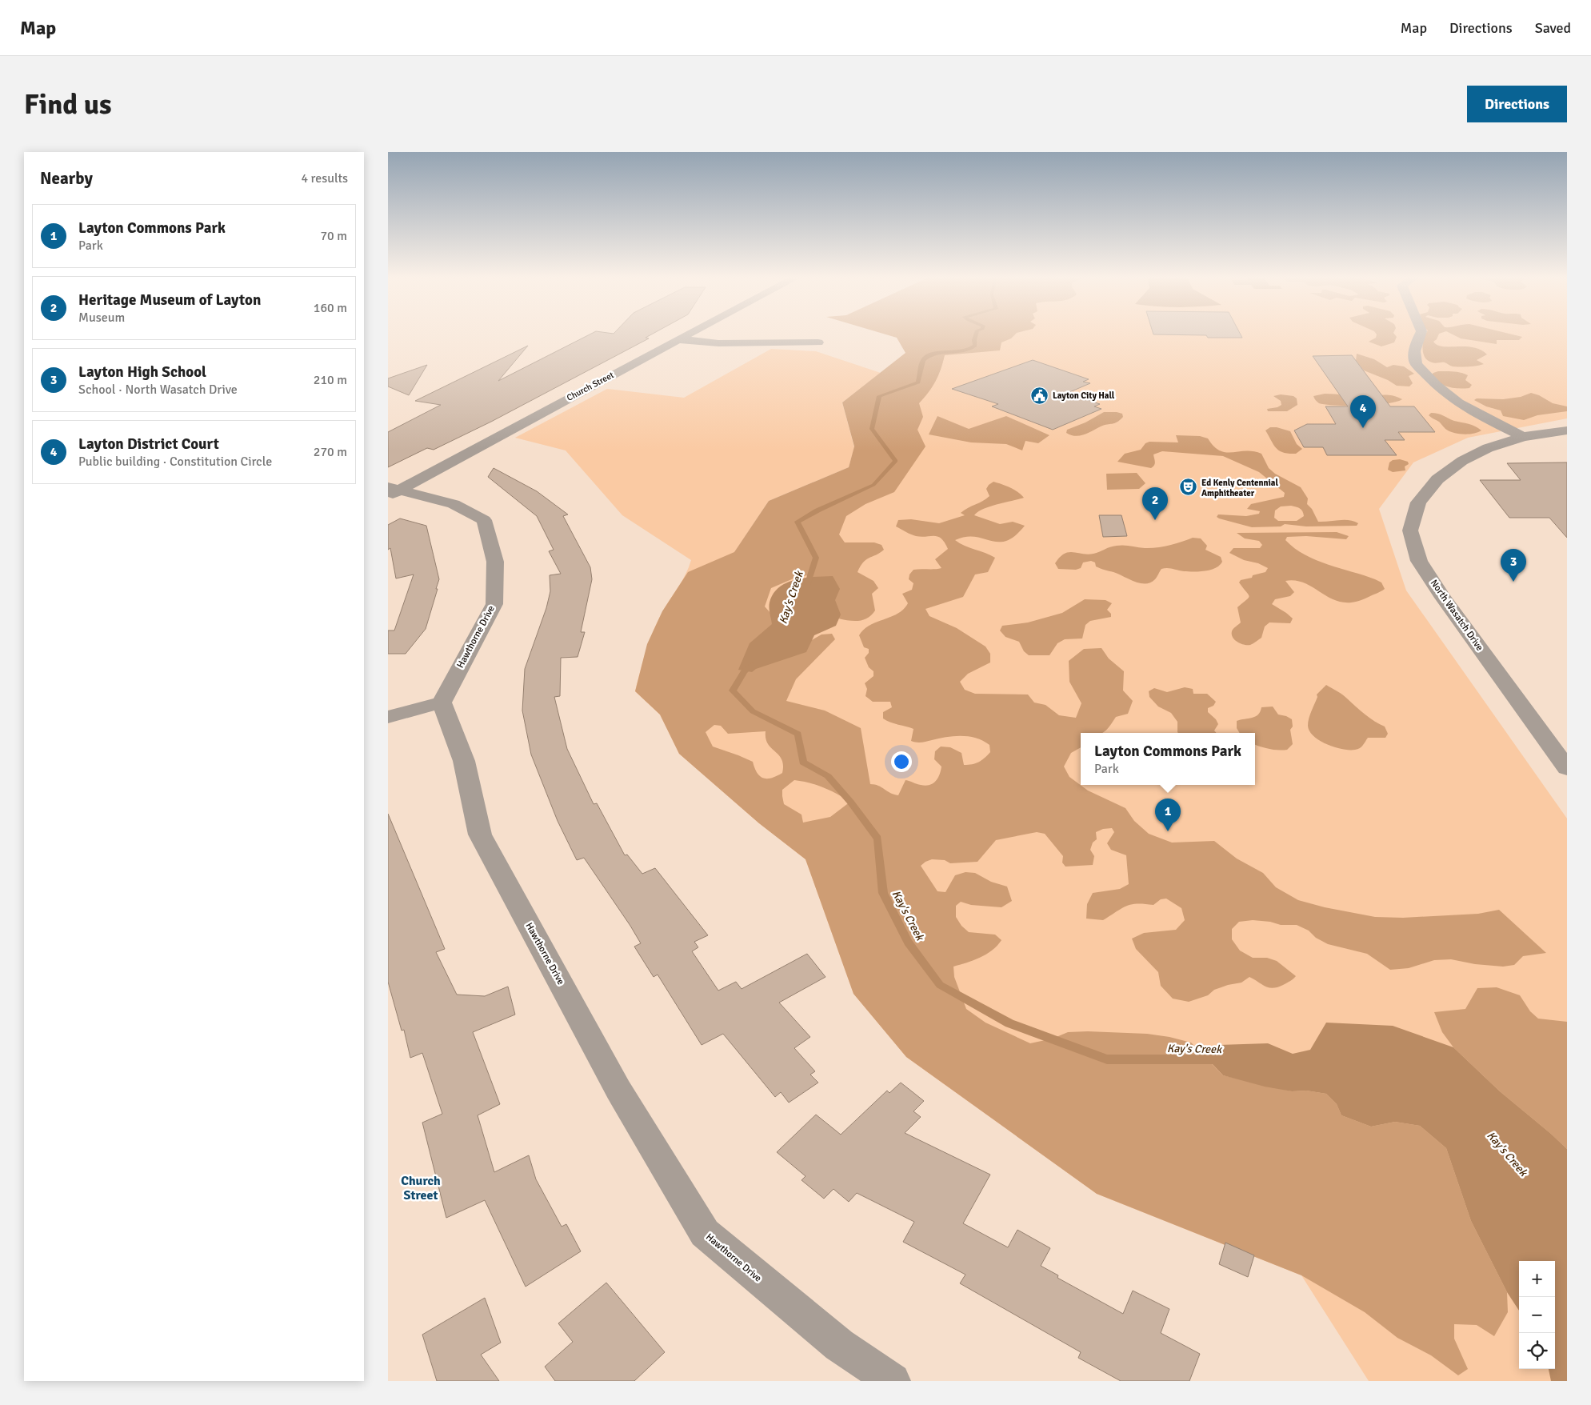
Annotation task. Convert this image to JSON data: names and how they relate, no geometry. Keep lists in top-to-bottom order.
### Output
{
  "streets": {
    "street": ["Church Street", "North Wasatch Drive", "Hawthorne Drive"]
  },
  "crossings": [
    ["Church Street", "Hawthorne Drive"]
  ],
  "districts": ["Church Street"],
  "water": ["Kay's Creek"],
  "places": {
    "public building": ["Layton City Hall"],
    "theatre": ["Ed Kenly Centennial Amphitheater"]
  },
  "page": {
    "header": "Map",
    "nav": ["Map", "Directions", "Saved"],
    "buttons": "Directions",
    "title": "Find us",
    "heading": ["Nearby", "4 results"],
    "list": [
      {
        "mark": "1",
        "name": "Layton Commons Park",
        "note": "Park",
        "value": "70 m"
      },
      {
        "mark": "2",
        "name": "Heritage Museum of Layton",
        "note": "Museum",
        "value": "160 m"
      },
      {
        "mark": "3",
        "name": "Layton High School",
        "note": "School · North Wasatch Drive",
        "value": "210 m"
      },
      {
        "mark": "4",
        "name": "Layton District Court",
        "note": "Public building · Constitution Circle",
        "value": "270 m"
      }
    ],
    "pins": [
      "4",
      "2",
      "3",
      "1"
    ],
    "popup": ["Layton Commons Park", "Park"],
    "map_buttons": ["+", "−"]
  }
}
